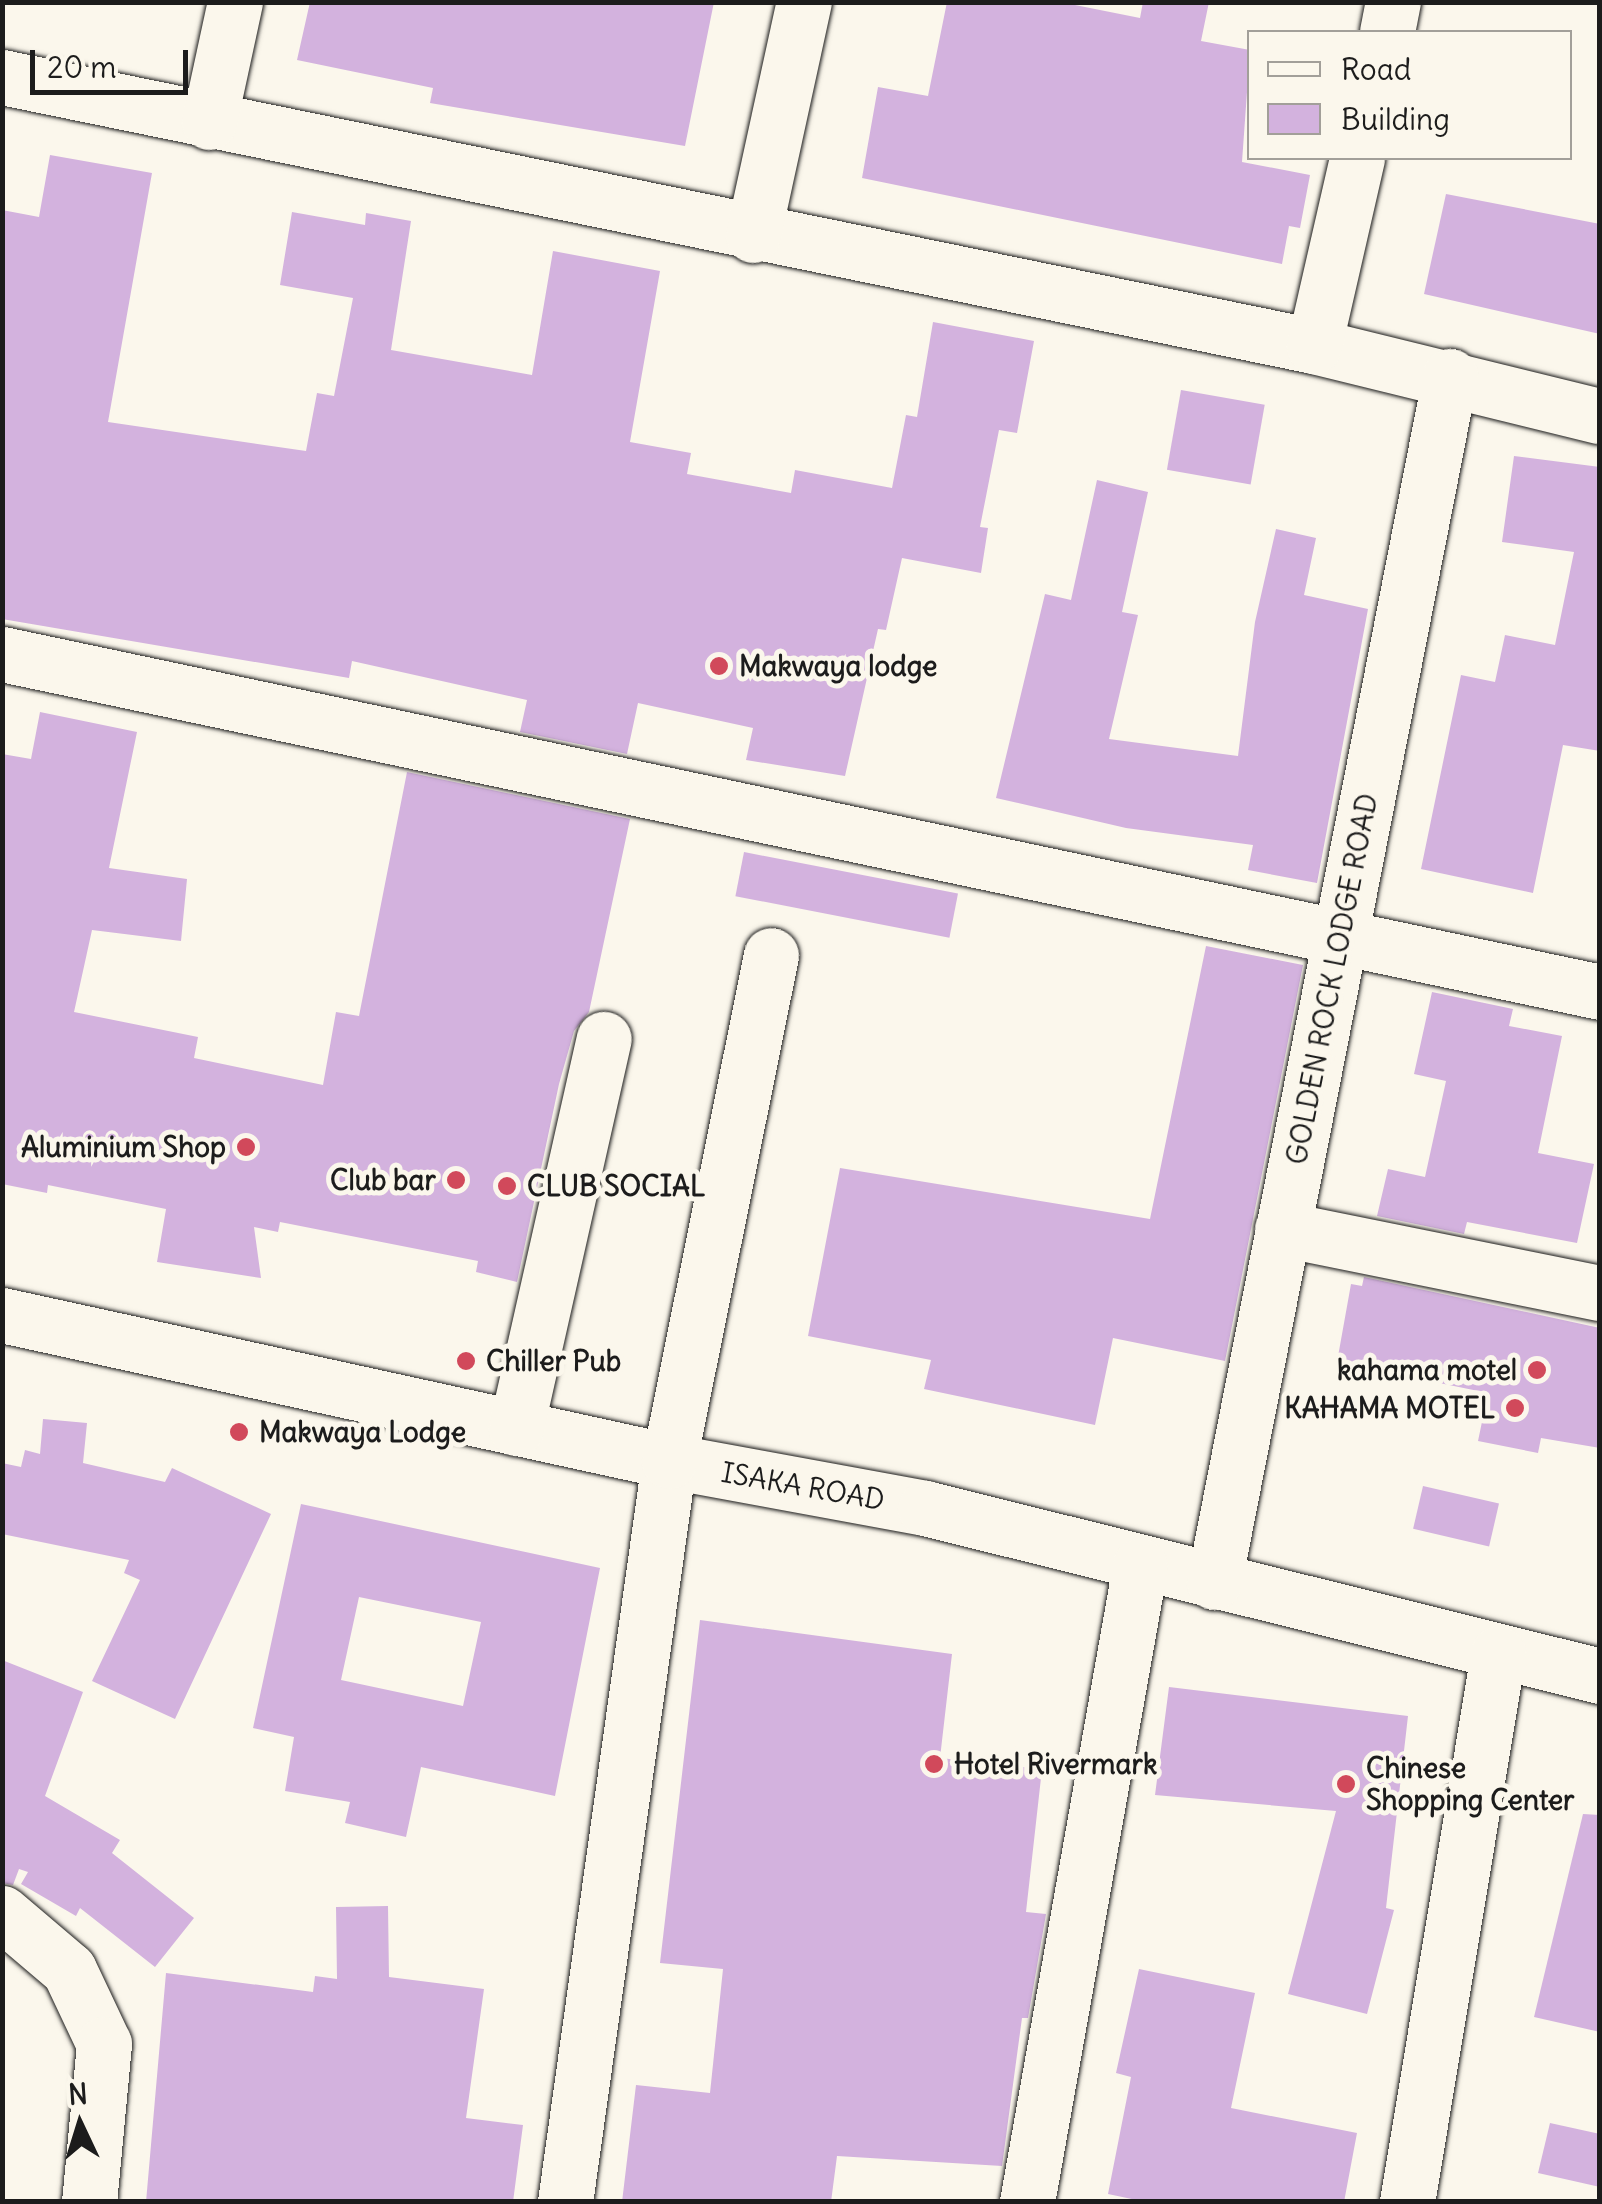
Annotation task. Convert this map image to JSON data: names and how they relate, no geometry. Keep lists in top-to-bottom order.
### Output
{
  "streets": {
    "street": ["GOLDEN ROCK LODGE ROAD", "ISAKA ROAD"]
  },
  "crossings": [
    ["GOLDEN ROCK LODGE ROAD", "ISAKA ROAD"]
  ],
  "places": [
    "Makwaya lodge",
    "Aluminium Shop",
    "Club bar",
    "CLUB SOCIAL",
    "Chiller Pub",
    "kahama motel",
    "KAHAMA MOTEL",
    "Makwaya Lodge",
    "Hotel Rivermark",
    "Chinese Shopping Center"
  ],
  "legend": ["Road", "Building"],
  "scale_bar": "20 m",
  "north": "top"
}
